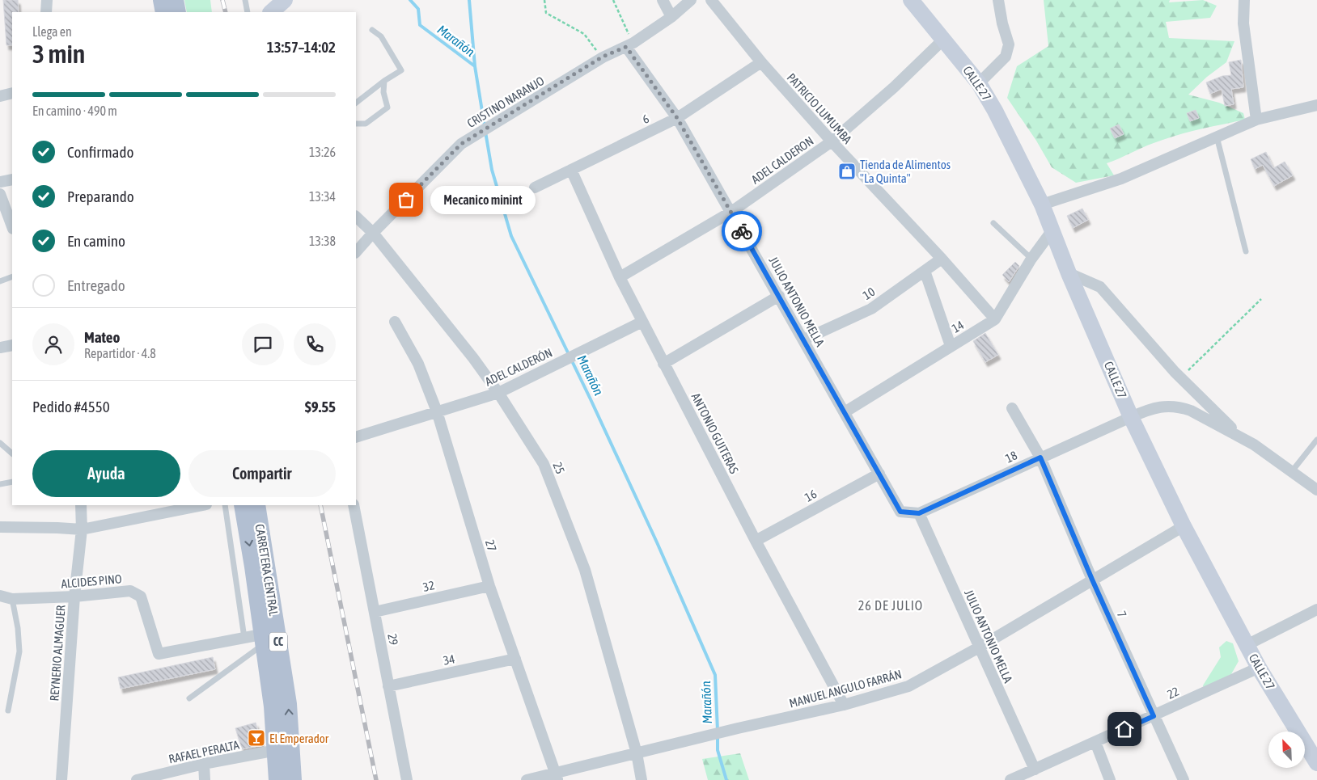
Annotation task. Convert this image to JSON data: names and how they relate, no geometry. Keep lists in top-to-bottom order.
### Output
{
  "streets": {
    "main road": ["CALLE 27", "CARRETERA CENTRAL", "CC"],
    "street": [
      "CRISTINO NARANJO",
      "PATRICIO LUMUMBA",
      "6",
      "ADEL CALDERON",
      "10",
      "JULIO ANTONIO MELLA",
      "14",
      "ADEL CALDERÓN",
      "ANTONIO GUITERAS",
      "18",
      "25",
      "16",
      "27",
      "ALCIDES PINO",
      "32",
      "7",
      "29",
      "REYNERIO ALMAGUER",
      "34",
      "MANUEL ANGULO FARRÁN",
      "22",
      "RAFAEL PERALTA"
    ]
  },
  "crossings": [
    ["CALLE 27", "ADEL CALDERON"],
    ["CALLE 27", "14"],
    ["CALLE 27", "18"],
    ["CALLE 27", "MANUEL ANGULO FARRÁN"],
    ["CALLE 27", "22"],
    ["CRISTINO NARANJO", "JULIO ANTONIO MELLA"],
    ["CRISTINO NARANJO", "25"],
    ["PATRICIO LUMUMBA", "6"],
    ["PATRICIO LUMUMBA", "ADEL CALDERON"],
    ["PATRICIO LUMUMBA", "10"],
    ["PATRICIO LUMUMBA", "14"],
    ["6", "JULIO ANTONIO MELLA"],
    ["6", "ANTONIO GUITERAS"],
    ["ADEL CALDERON", "JULIO ANTONIO MELLA"],
    ["ADEL CALDERON", "ANTONIO GUITERAS"],
    ["10", "JULIO ANTONIO MELLA"],
    ["JULIO ANTONIO MELLA", "14"],
    ["JULIO ANTONIO MELLA", "18"],
    ["JULIO ANTONIO MELLA", "16"],
    ["JULIO ANTONIO MELLA", "MANUEL ANGULO FARRÁN"],
    ["JULIO ANTONIO MELLA", "22"],
    ["ADEL CALDERÓN", "ANTONIO GUITERAS"],
    ["ADEL CALDERÓN", "25"],
    ["ADEL CALDERÓN", "27"],
    ["ANTONIO GUITERAS", "16"],
    ["ANTONIO GUITERAS", "MANUEL ANGULO FARRÁN"],
    ["18", "7"],
    ["25", "MANUEL ANGULO FARRÁN"],
    ["27", "32"],
    ["27", "34"],
    ["27", "MANUEL ANGULO FARRÁN"],
    ["CARRETERA CENTRAL", "ALCIDES PINO"],
    ["CARRETERA CENTRAL", "RAFAEL PERALTA"],
    ["ALCIDES PINO", "REYNERIO ALMAGUER"],
    ["32", "29"],
    ["7", "MANUEL ANGULO FARRÁN"],
    ["7", "22"],
    ["29", "34"]
  ],
  "districts": ["26 DE JULIO"],
  "water": ["Marañón"],
  "places": {
    "shop": ["Tienda de Alimentos \"La Quinta\""],
    "other": ["Mecanico minint"],
    "bar": ["El Emperador"]
  },
  "north": "top left",
  "page": {
    "heading": ["3 min", "Llega en", "13:57–14:02"],
    "panel": [
      "Mateo",
      "Repartidor · 4.8",
      "Pedido #4550",
      "$9.55"
    ],
    "bar": "En camino · 490 m",
    "list": [
      ["Confirmado", "13:26"],
      ["Preparando", "13:34"],
      ["En camino", "13:38"],
      "Entregado"
    ],
    "bubble": "Mecanico minint",
    "buttons": ["Ayuda", "Compartir"]
  }
}
